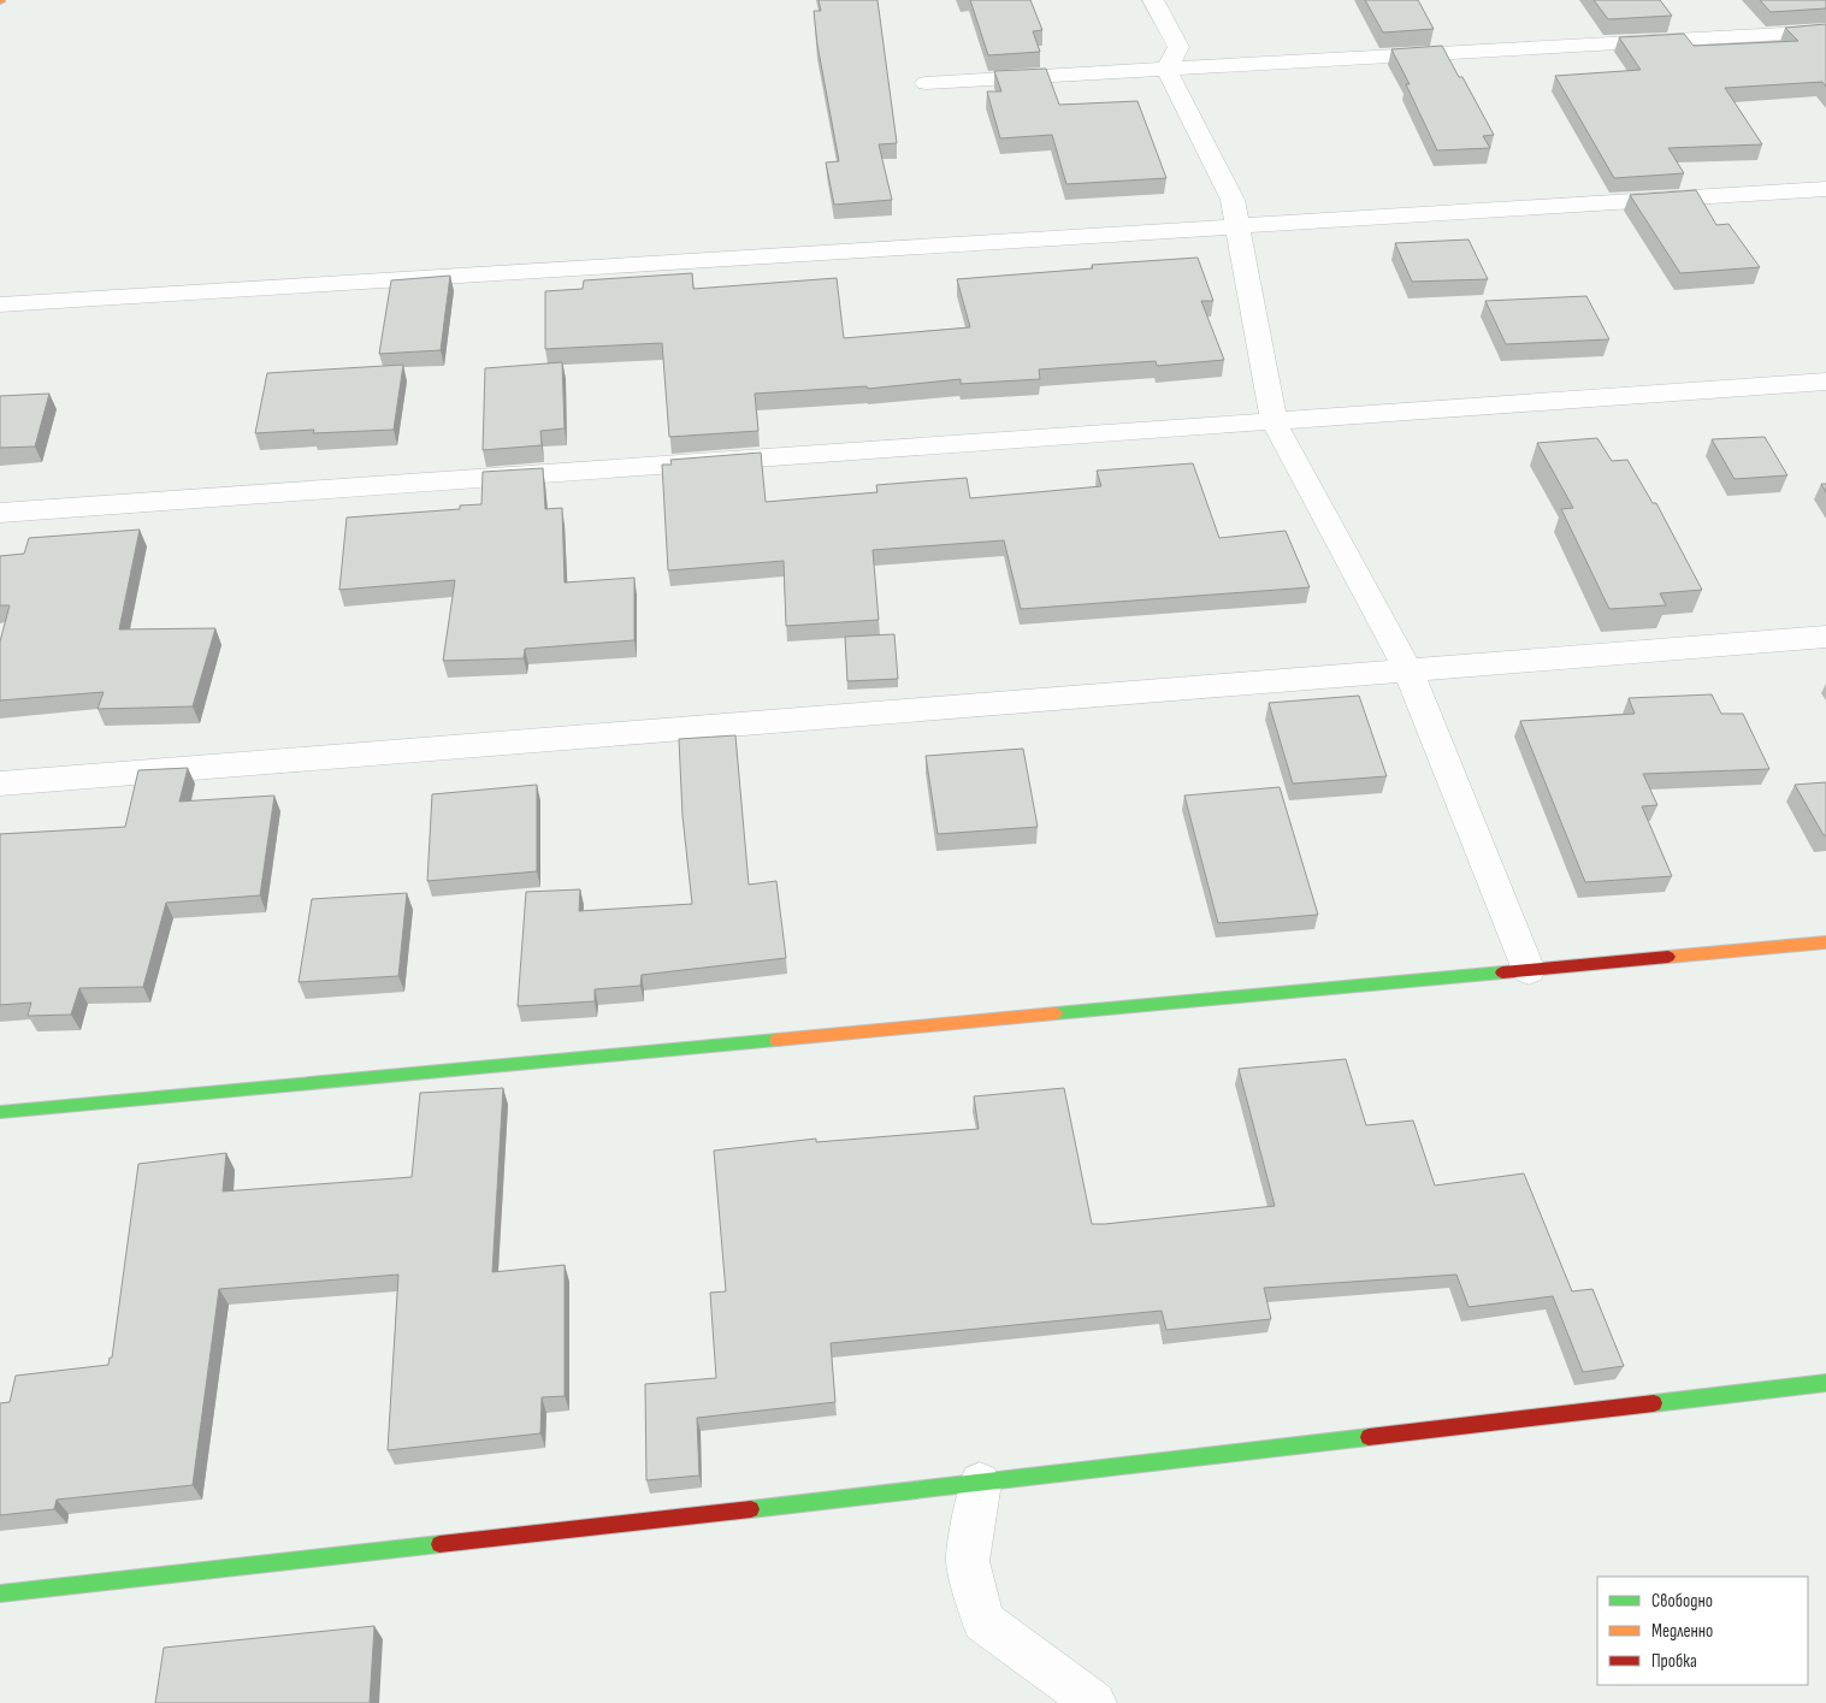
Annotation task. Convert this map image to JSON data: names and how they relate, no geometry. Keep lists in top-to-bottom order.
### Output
{
  "legend": ["Свободно", "Медленно", "Пробка"]
}
